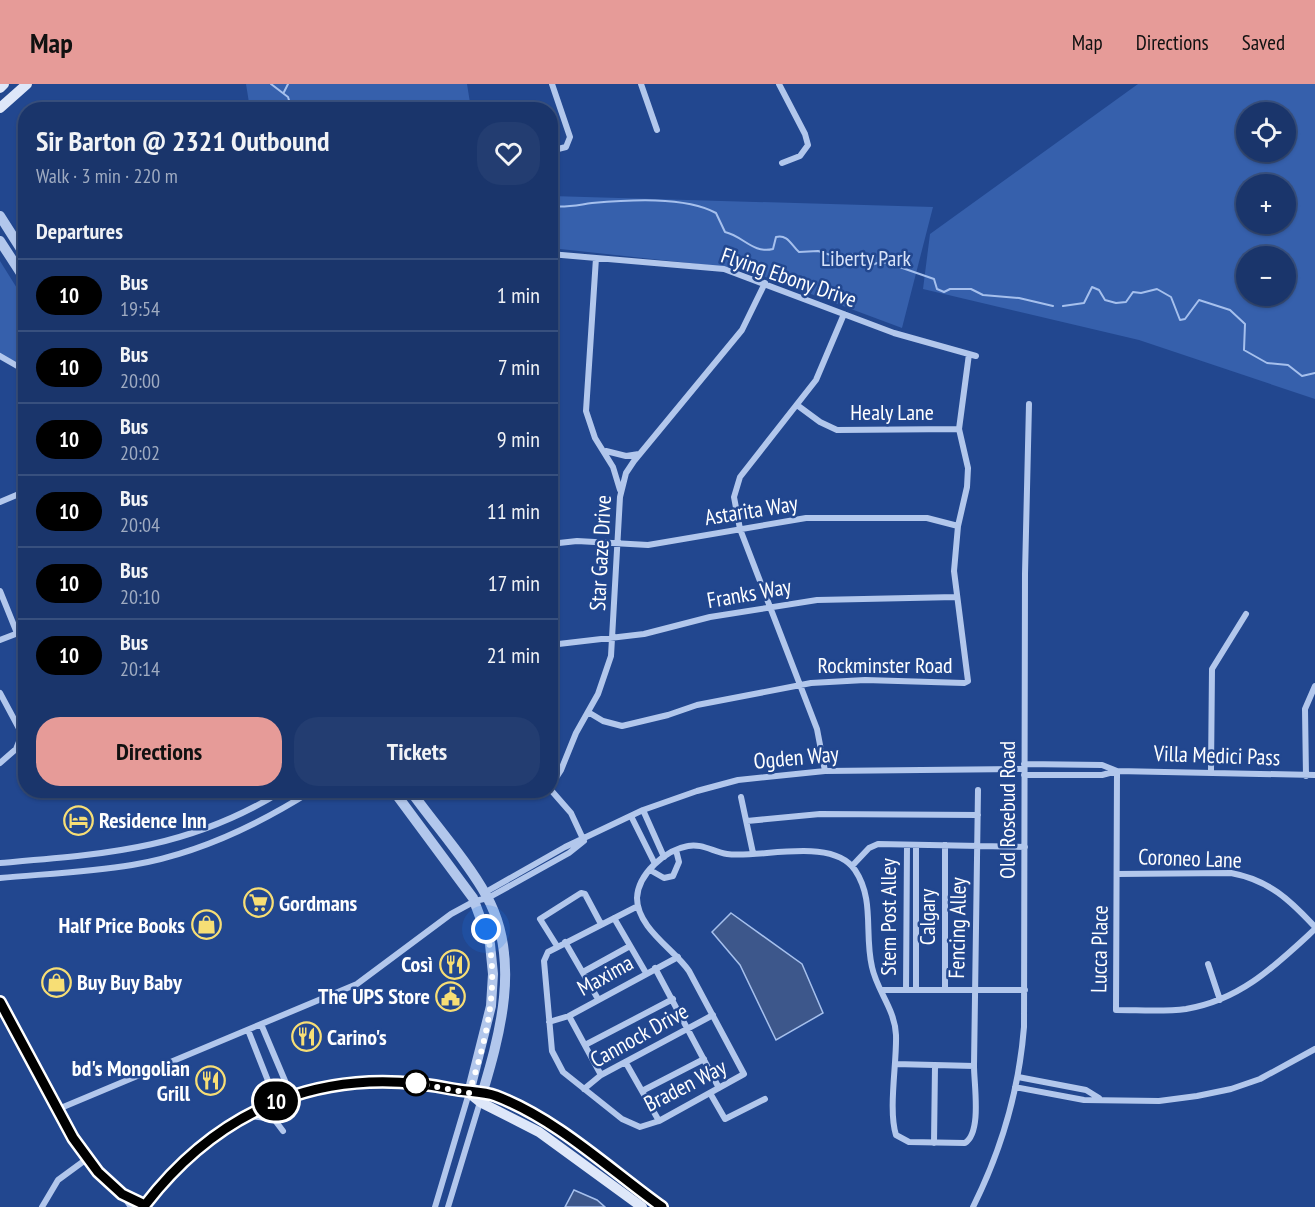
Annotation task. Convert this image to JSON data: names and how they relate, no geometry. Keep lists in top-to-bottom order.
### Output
{
  "streets": {
    "street": [
      "Flying Ebony Drive",
      "Healy Lane",
      "Astarita Way",
      "Star Gaze Drive",
      "Franks Way",
      "Rockminster Road",
      "Villa Medici Pass",
      "Ogden Way",
      "Old Rosebud Road",
      "Coroneo Lane",
      "Stem Post Alley",
      "Calgary",
      "Fencing Alley",
      "Lucca Place",
      "Maxima",
      "Cannock Drive",
      "Braden Way"
    ]
  },
  "crossings": [
    ["Flying Ebony Drive", "Star Gaze Drive"],
    ["Flying Ebony Drive", "Rockminster Road"],
    ["Healy Lane", "Rockminster Road"],
    ["Astarita Way", "Star Gaze Drive"],
    ["Astarita Way", "Rockminster Road"],
    ["Star Gaze Drive", "Franks Way"],
    ["Star Gaze Drive", "Rockminster Road"],
    ["Franks Way", "Rockminster Road"],
    ["Villa Medici Pass", "Ogden Way"],
    ["Villa Medici Pass", "Old Rosebud Road"],
    ["Villa Medici Pass", "Lucca Place"],
    ["Ogden Way", "Old Rosebud Road"],
    ["Coroneo Lane", "Lucca Place"],
    ["Maxima", "Braden Way"],
    ["Cannock Drive", "Braden Way"]
  ],
  "parks": ["Liberty Park"],
  "places": {
    "hotel": ["Residence Inn"],
    "supermarket": ["Gordmans"],
    "shop": ["Half Price Books", "Buy Buy Baby"],
    "restaurant": ["Così", "Carino's", "bd's Mongolian Grill"],
    "public building": ["The UPS Store"]
  },
  "lines": ["bus line 10"],
  "page": {
    "header": "Map",
    "nav": ["Map", "Directions", "Saved"],
    "on_map": "10",
    "map_buttons": ["+", "−"],
    "heading": [
      ["Sir Barton @ 2321 Outbound", "Walk · 3 min · 220 m"],
      "Departures"
    ],
    "list": [
      {
        "mark": "10",
        "name": "Bus",
        "note": "19:54",
        "value": "1 min"
      },
      {
        "mark": "10",
        "name": "Bus",
        "note": "20:00",
        "value": "7 min"
      },
      {
        "mark": "10",
        "name": "Bus",
        "note": "20:02",
        "value": "9 min"
      },
      {
        "mark": "10",
        "name": "Bus",
        "note": "20:04",
        "value": "11 min"
      },
      {
        "mark": "10",
        "name": "Bus",
        "note": "20:10",
        "value": "17 min"
      },
      {
        "mark": "10",
        "name": "Bus",
        "note": "20:14",
        "value": "21 min"
      }
    ],
    "buttons": ["Directions", "Tickets"]
  }
}
